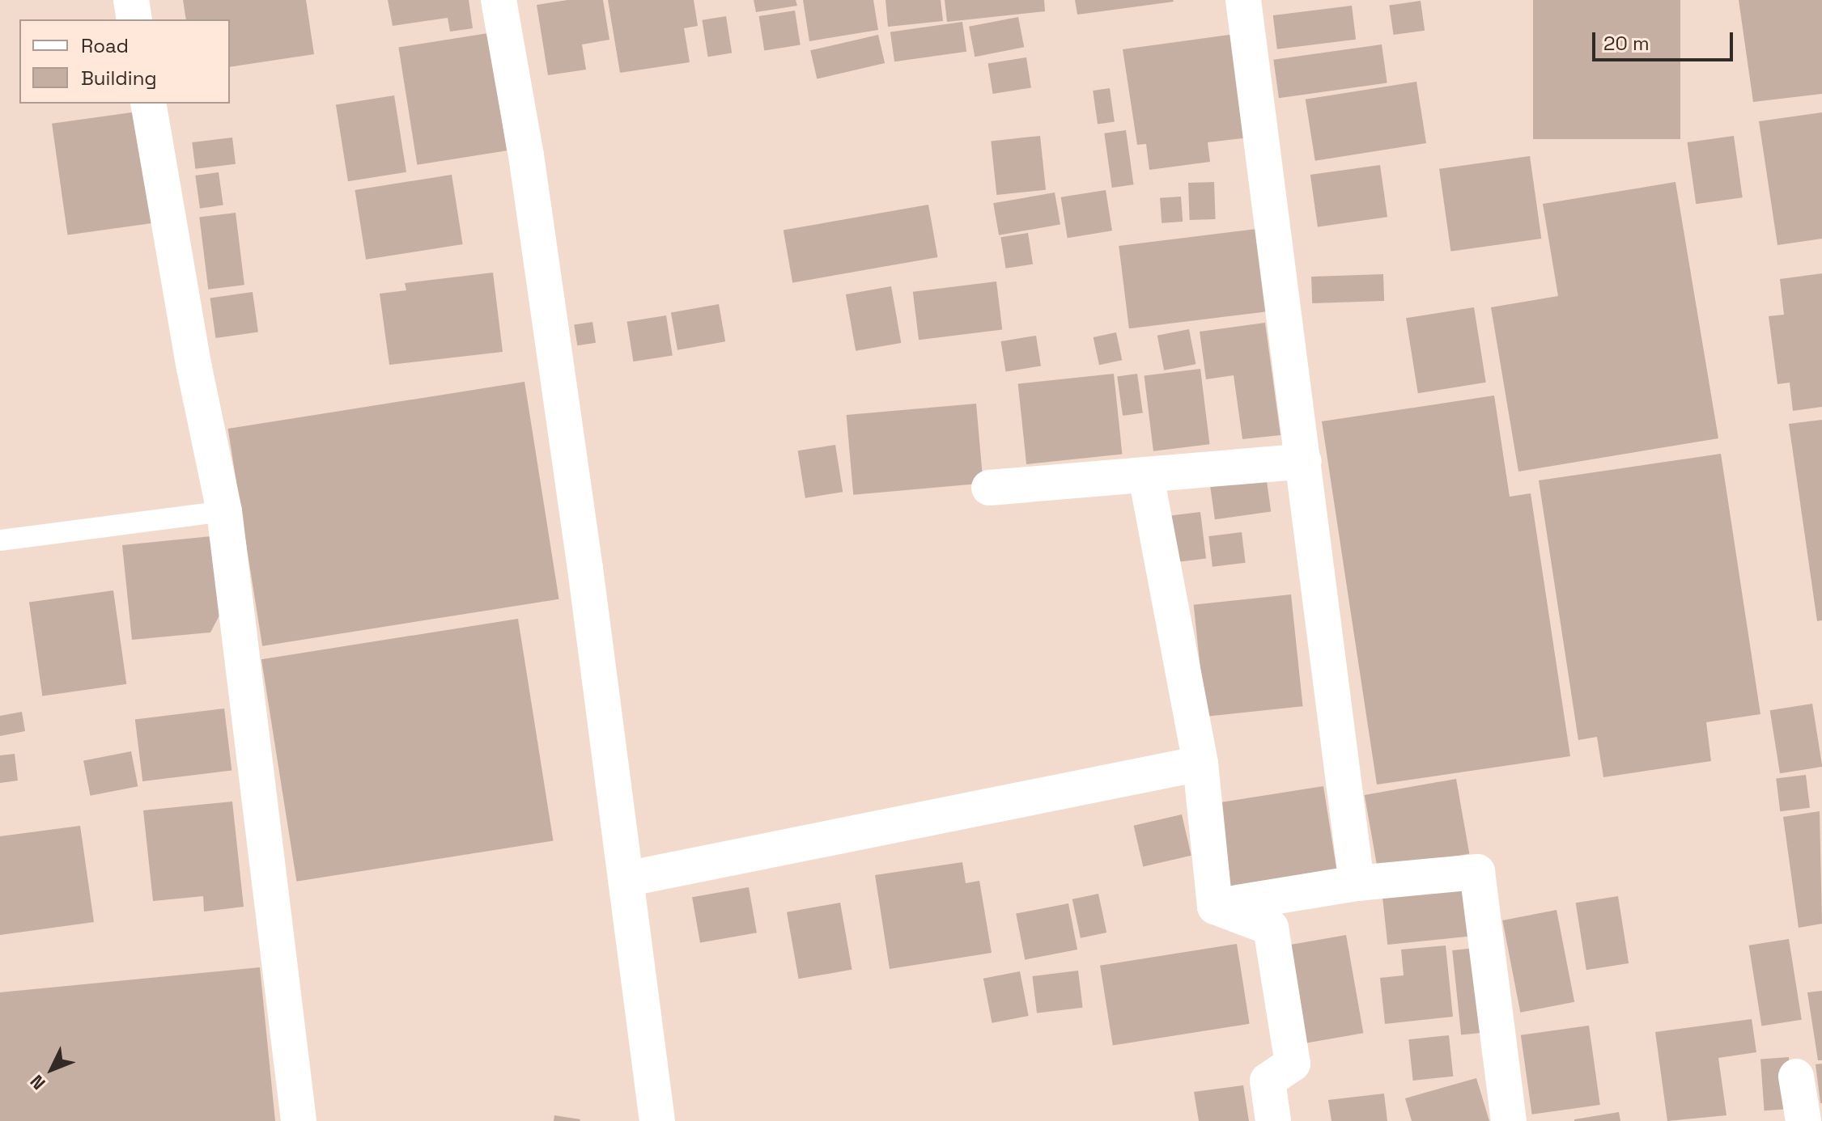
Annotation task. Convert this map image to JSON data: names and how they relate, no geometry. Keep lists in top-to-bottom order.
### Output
{
  "legend": ["Road", "Building"],
  "scale_bar": "20 m",
  "north": "bottom left"
}
